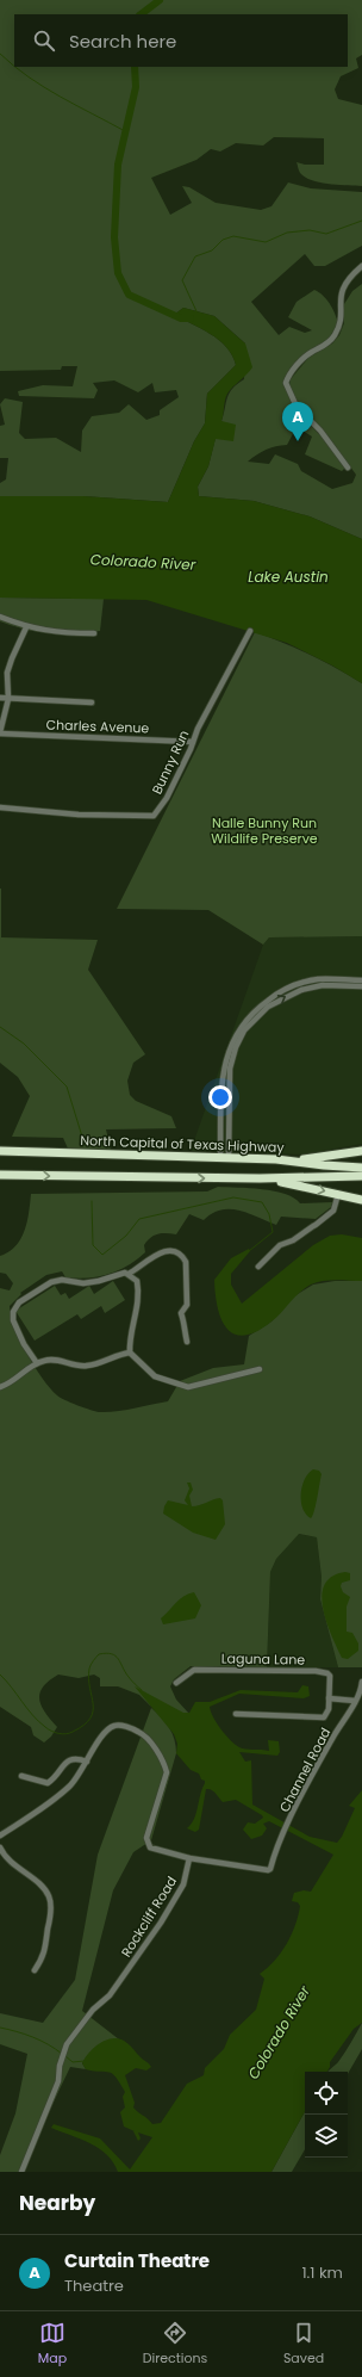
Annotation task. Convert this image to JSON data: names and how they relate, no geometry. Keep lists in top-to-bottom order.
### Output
{
  "streets": {
    "highway": ["North Capital of Texas Highway"],
    "street": [
      "Charles Avenue",
      "Bunny Run",
      "Laguna Lane",
      "Channel Road",
      "Rockcliff Road"
    ]
  },
  "crossings": [
    ["Charles Avenue", "Bunny Run"],
    ["Channel Road", "Rockcliff Road"]
  ],
  "water": ["Colorado River", "Lake Austin"],
  "parks": ["Nalle Bunny Run Wildlife Preserve"],
  "page": {
    "search": "Search here",
    "pins": "A",
    "heading": "Nearby",
    "list": [
      {
        "mark": "A",
        "name": "Curtain Theatre",
        "note": "Theatre",
        "value": "1.1 km"
      }
    ],
    "nav": ["Map", "Directions", "Saved"]
  }
}
